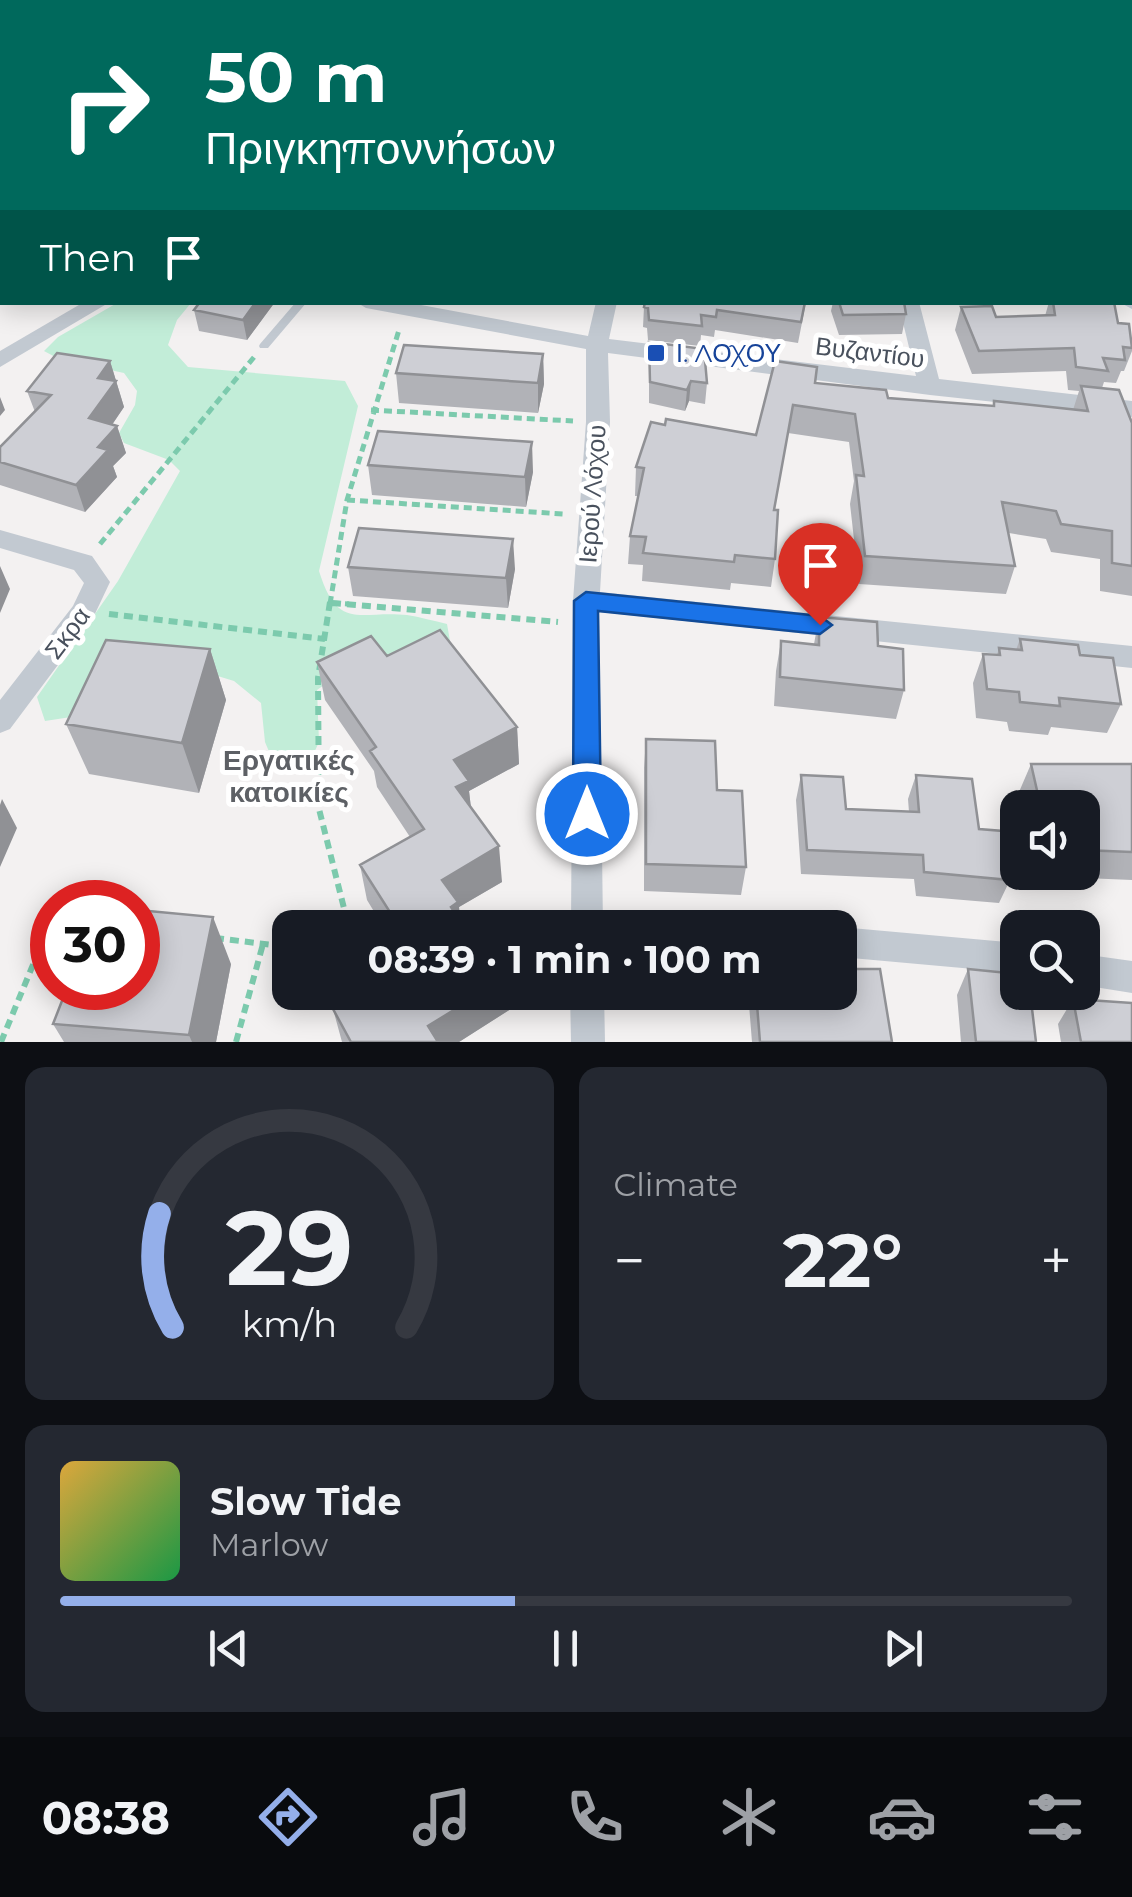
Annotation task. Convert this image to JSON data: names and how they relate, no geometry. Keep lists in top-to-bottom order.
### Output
{
  "streets": {
    "street": ["Βυζαντίου", "Ιερού Λόχου", "Σκρα"]
  },
  "crossings": [
    ["Βυζαντίου", "Ιερού Λόχου"]
  ],
  "districts": ["Εργατικές κατοικίες"],
  "places": {
    "transit": ["Ι. ΛΟΧΟΥ"]
  },
  "page": {
    "turn": ["50 m", "Πριγκηποννήσων"],
    "then": "Then",
    "limit": "30",
    "trip": "08:39 · 1 min · 100 m",
    "tile": "Climate",
    "heat": ["−", "22°", "+"],
    "song": ["Slow Tide", "Marlow"],
    "tabs": "08:38",
    "gauge": ["29", "km/h"]
  }
}
